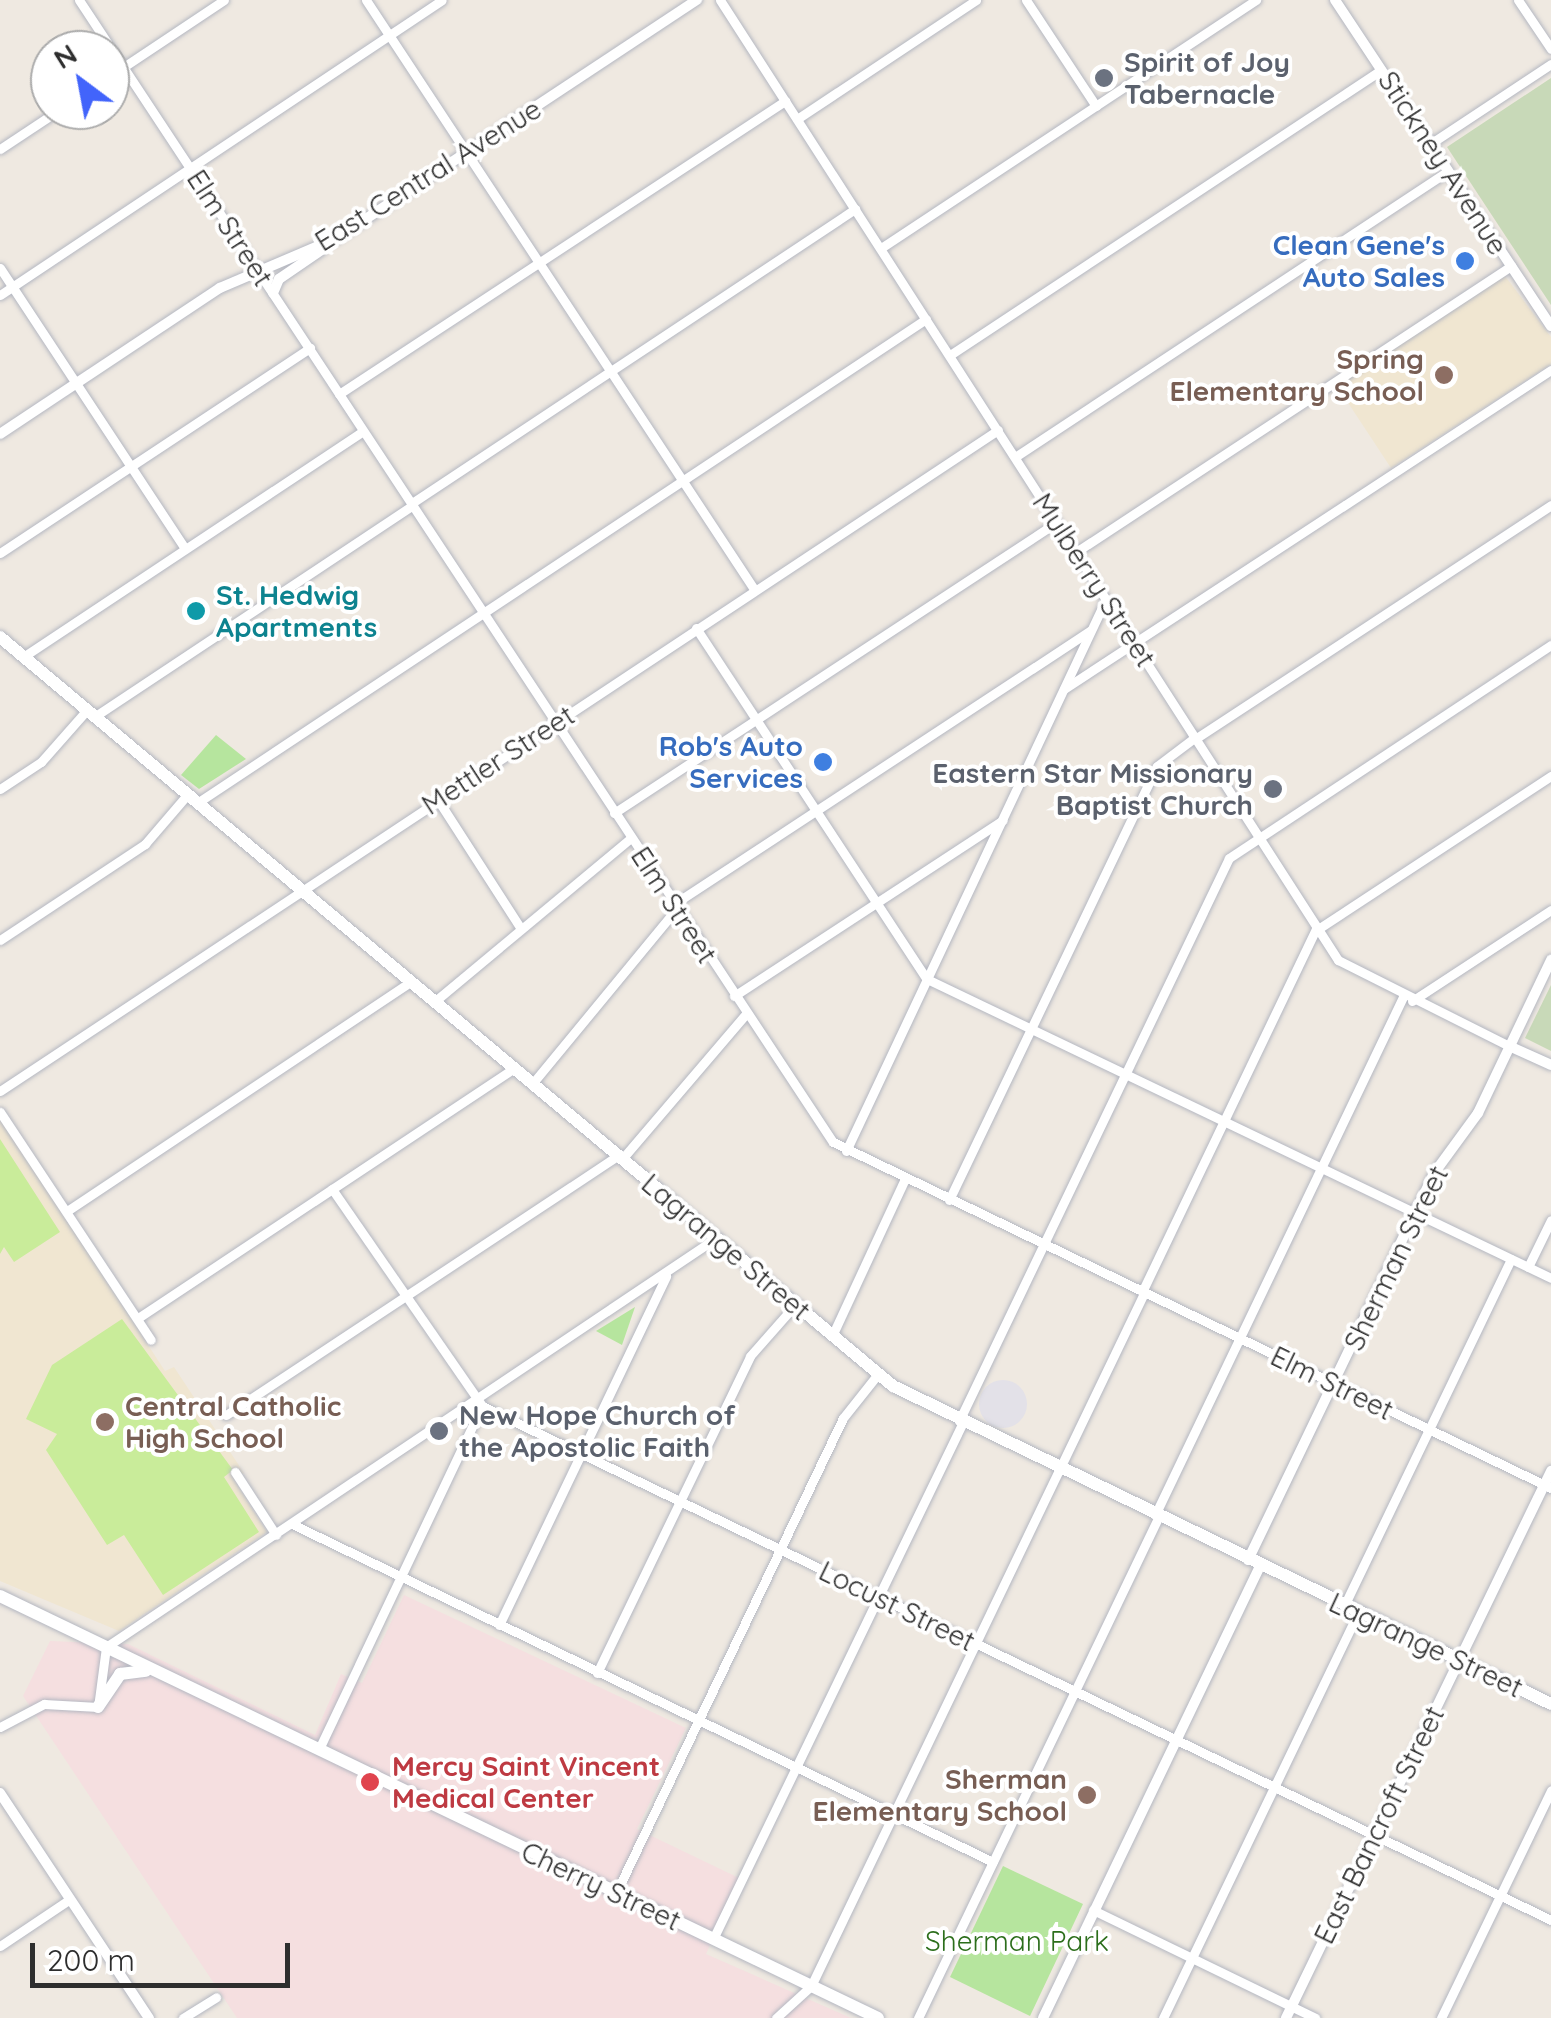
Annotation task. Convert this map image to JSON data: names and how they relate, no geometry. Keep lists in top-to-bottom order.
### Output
{
  "streets": {
    "main road": ["Lagrange Street", "Cherry Street"],
    "street": [
      "Stickney Avenue",
      "East Central Avenue",
      "Elm Street",
      "Mulberry Street",
      "Mettler Street",
      "Sherman Street",
      "Locust Street",
      "East Bancroft Street"
    ]
  },
  "crossings": [
    ["East Central Avenue", "Elm Street"],
    ["Elm Street", "Mettler Street"],
    ["Elm Street", "Sherman Street"],
    ["Elm Street", "East Bancroft Street"],
    ["Mulberry Street", "Mettler Street"],
    ["Mulberry Street", "Sherman Street"],
    ["Mettler Street", "Lagrange Street"],
    ["Lagrange Street", "Sherman Street"],
    ["Lagrange Street", "East Bancroft Street"],
    ["Sherman Street", "Locust Street"],
    ["Locust Street", "East Bancroft Street"]
  ],
  "parks": ["Sherman Park"],
  "places": [
    "Spirit of Joy Tabernacle",
    "Clean Gene's Auto Sales",
    "Spring Elementary School",
    "St. Hedwig Apartments",
    "Rob's Auto Services",
    "Eastern Star Missionary Baptist Church",
    "Central Catholic High School",
    "New Hope Church of the Apostolic Faith",
    "Mercy Saint Vincent Medical Center",
    "Sherman Elementary School"
  ],
  "scale_bar": "200 m",
  "north": "top left"
}
